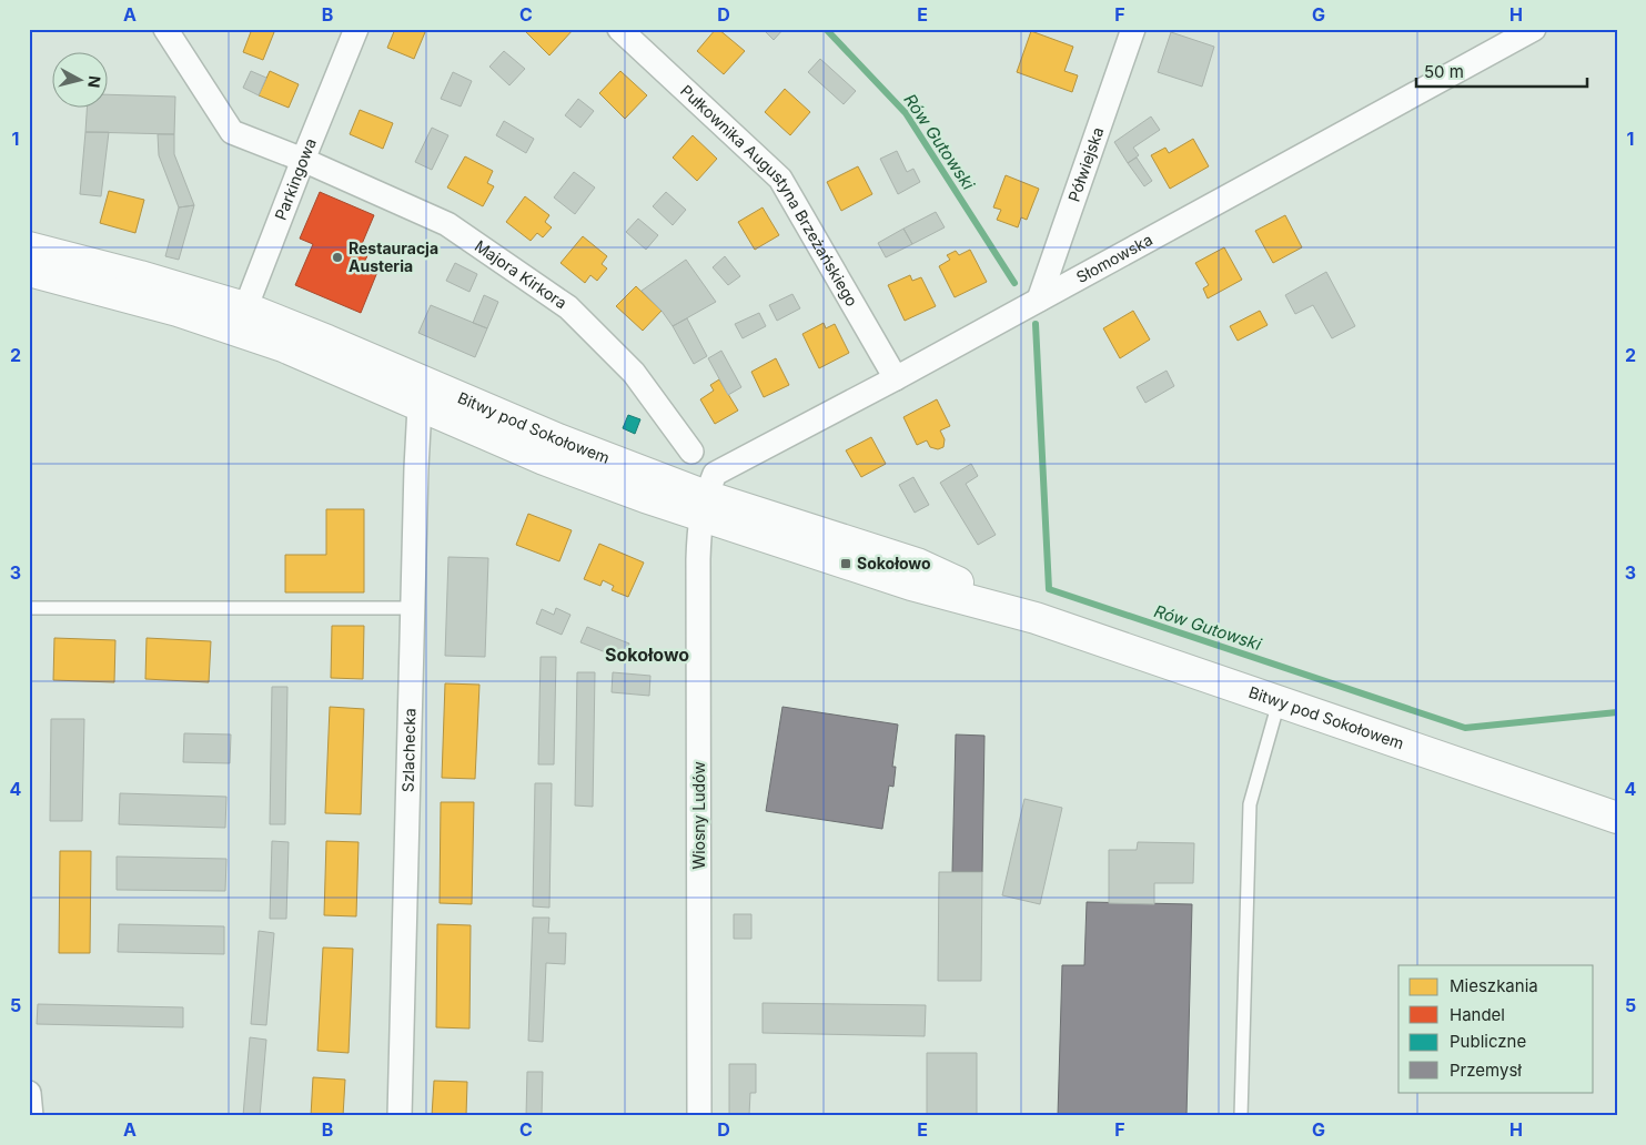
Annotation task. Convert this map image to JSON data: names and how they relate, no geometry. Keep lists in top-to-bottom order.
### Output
{
  "streets": {
    "street": [
      "Półwiejska",
      "Parkingowa",
      "Pułkownika Augustyna Brzeżańskiego",
      "Słomowska",
      "Majora Kirkora",
      "Bitwy pod Sokołowem",
      "Szlachecka",
      "Wiosny Ludów"
    ]
  },
  "crossings": [
    ["Półwiejska", "Słomowska"],
    ["Parkingowa", "Majora Kirkora"],
    ["Parkingowa", "Bitwy pod Sokołowem"],
    ["Pułkownika Augustyna Brzeżańskiego", "Słomowska"],
    ["Słomowska", "Bitwy pod Sokołowem"],
    ["Słomowska", "Wiosny Ludów"],
    ["Bitwy pod Sokołowem", "Szlachecka"],
    ["Bitwy pod Sokołowem", "Wiosny Ludów"]
  ],
  "districts": ["Sokołowo"],
  "water": ["Rów Gutowski"],
  "places": {
    "other": ["Restauracja Austeria"],
    "transit": ["Sokołowo"]
  },
  "legend": [
    "Mieszkania",
    "Handel",
    "Publiczne",
    "Przemysł"
  ],
  "scale_bar": "50 m",
  "north": "right",
  "grid": {
    "columns": [
      "A",
      "B",
      "C",
      "D",
      "E",
      "F",
      "G",
      "H"
    ],
    "rows": [
      "1",
      "2",
      "3",
      "4",
      "5"
    ]
  }
}
